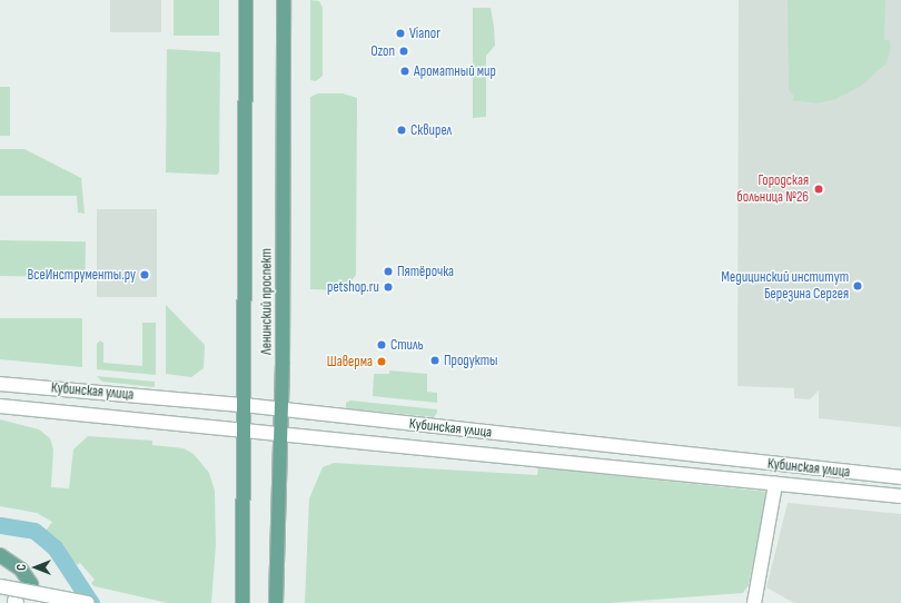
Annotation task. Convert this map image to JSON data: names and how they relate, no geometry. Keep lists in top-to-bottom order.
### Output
{
  "streets": {
    "main road": ["Ленинский проспект", "Кубинская улица"]
  },
  "crossings": [
    ["Ленинский проспект", "Кубинская улица"]
  ],
  "places": [
    "Vianor",
    "Ozon",
    "Ароматный мир",
    "Сквирел",
    "Городская больница №26",
    "Пятёрочка",
    "ВсеИнструменты.ру",
    "Медицинский институт Березина Сергея",
    "petshop.ru",
    "Стиль",
    "Продукты",
    "Шаверма"
  ],
  "north": "left"
}
